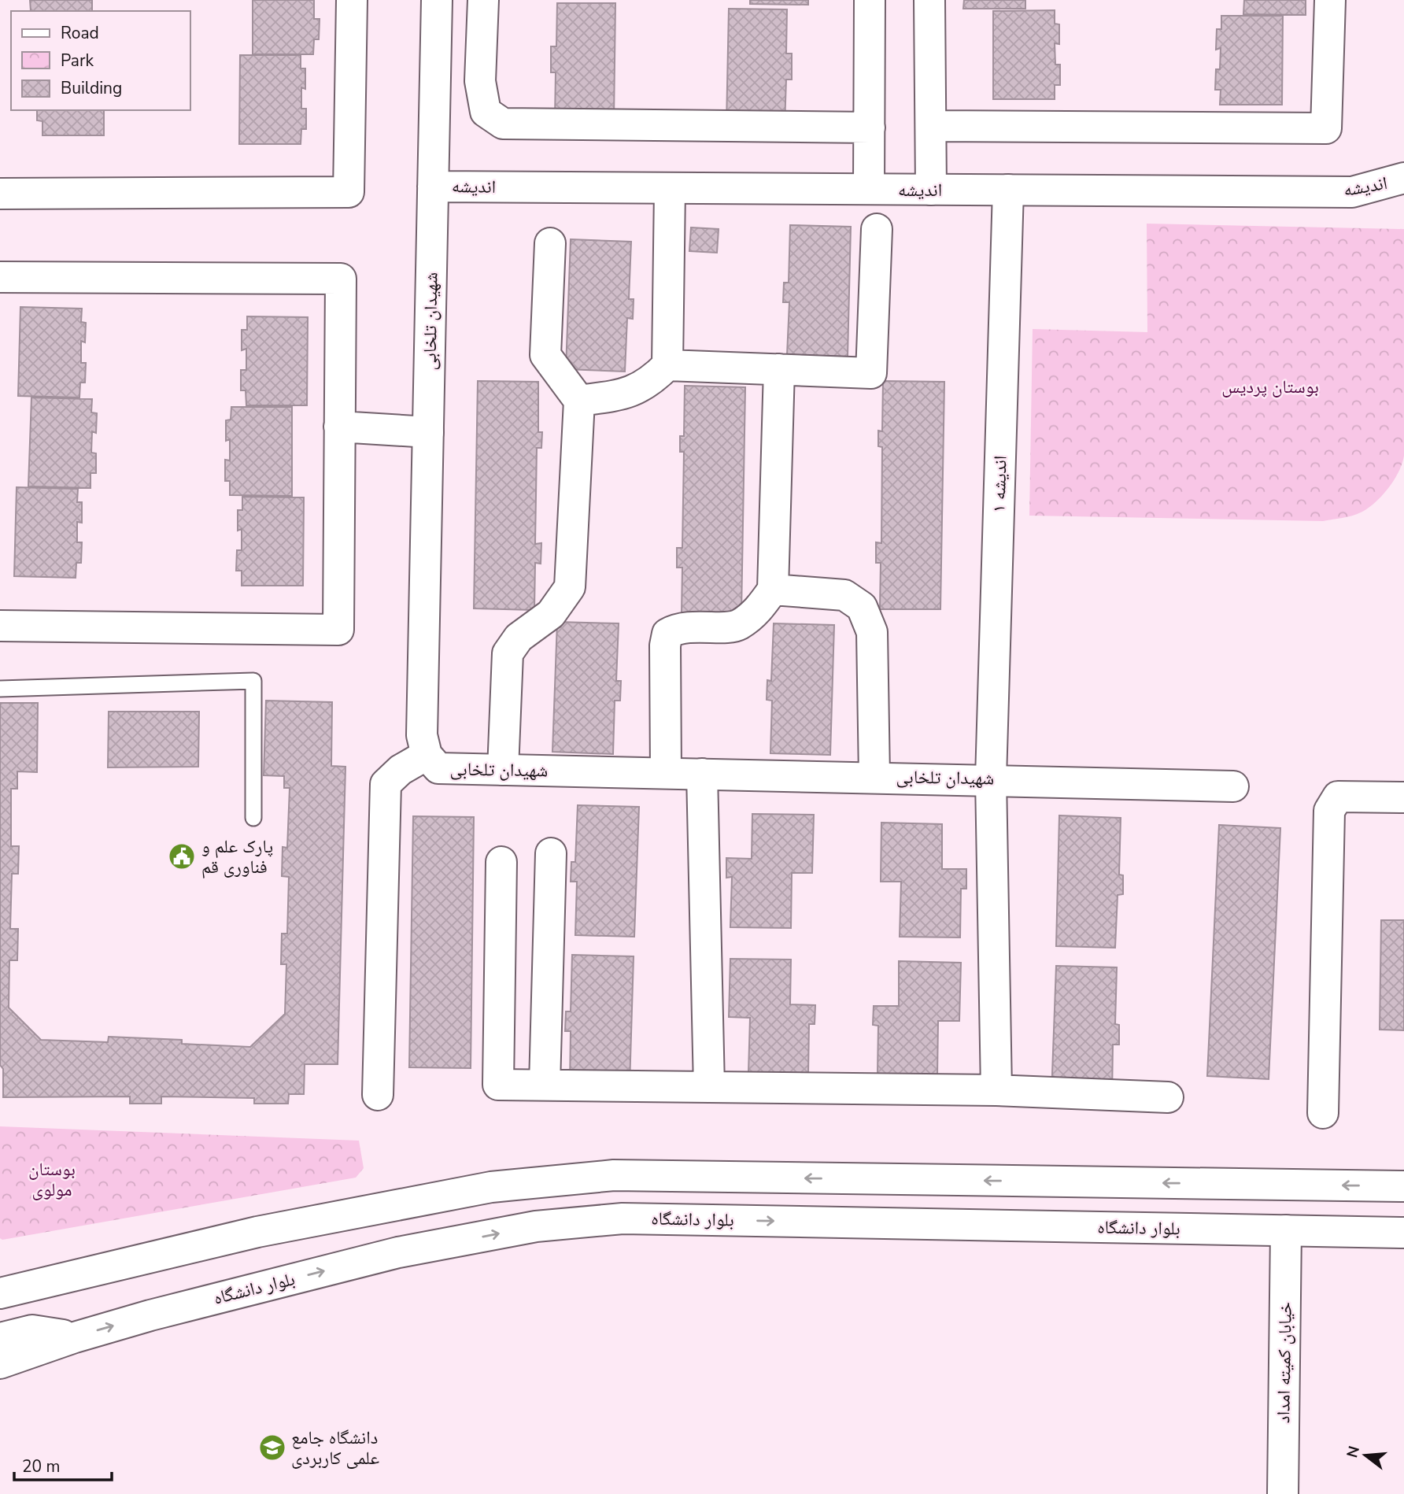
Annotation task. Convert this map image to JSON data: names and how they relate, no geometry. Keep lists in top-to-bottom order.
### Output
{
  "streets": {
    "street": [
      "انديشه",
      "شهیدان تلخابی",
      "اندیشه ۱",
      "بلوار دانشگاه",
      "خیابان کمیته امداد"
    ]
  },
  "crossings": [
    ["انديشه", "شهیدان تلخابی"],
    ["انديشه", "اندیشه ۱"],
    ["شهیدان تلخابی", "اندیشه ۱"],
    ["بلوار دانشگاه", "خیابان کمیته امداد"]
  ],
  "parks": ["بوستان پردیس", "بوستان مولوی"],
  "places": {
    "public building": ["پارک علم و فناوری قم"],
    "school or university": ["دانشگاه جامع علمی کاربردی"]
  },
  "legend": ["Road", "Park", "Building"],
  "scale_bar": "20 m",
  "north": "left"
}
